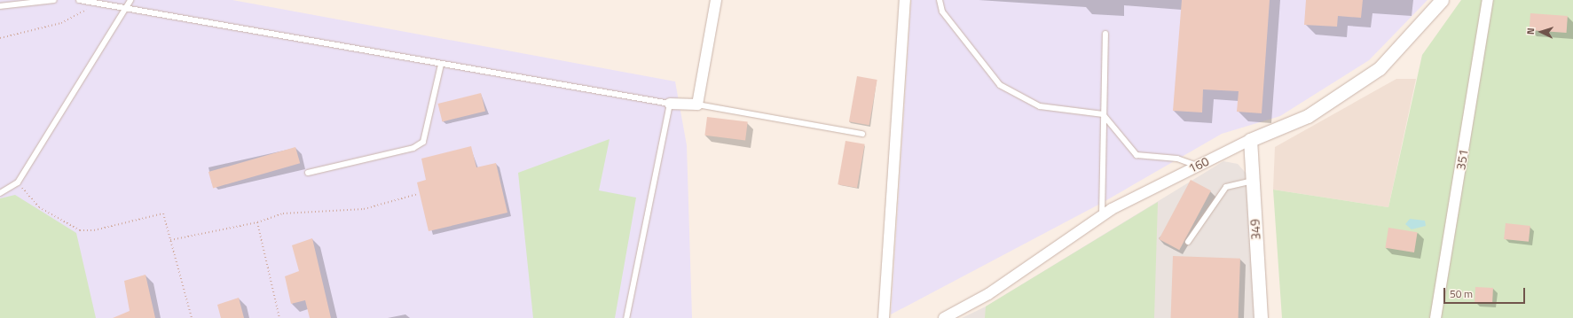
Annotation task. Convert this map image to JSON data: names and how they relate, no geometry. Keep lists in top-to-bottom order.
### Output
{
  "streets": {
    "street": ["351", "160", "349"]
  },
  "crossings": [
    ["160", "349"]
  ],
  "scale_bar": "50 m",
  "north": "left"
}
